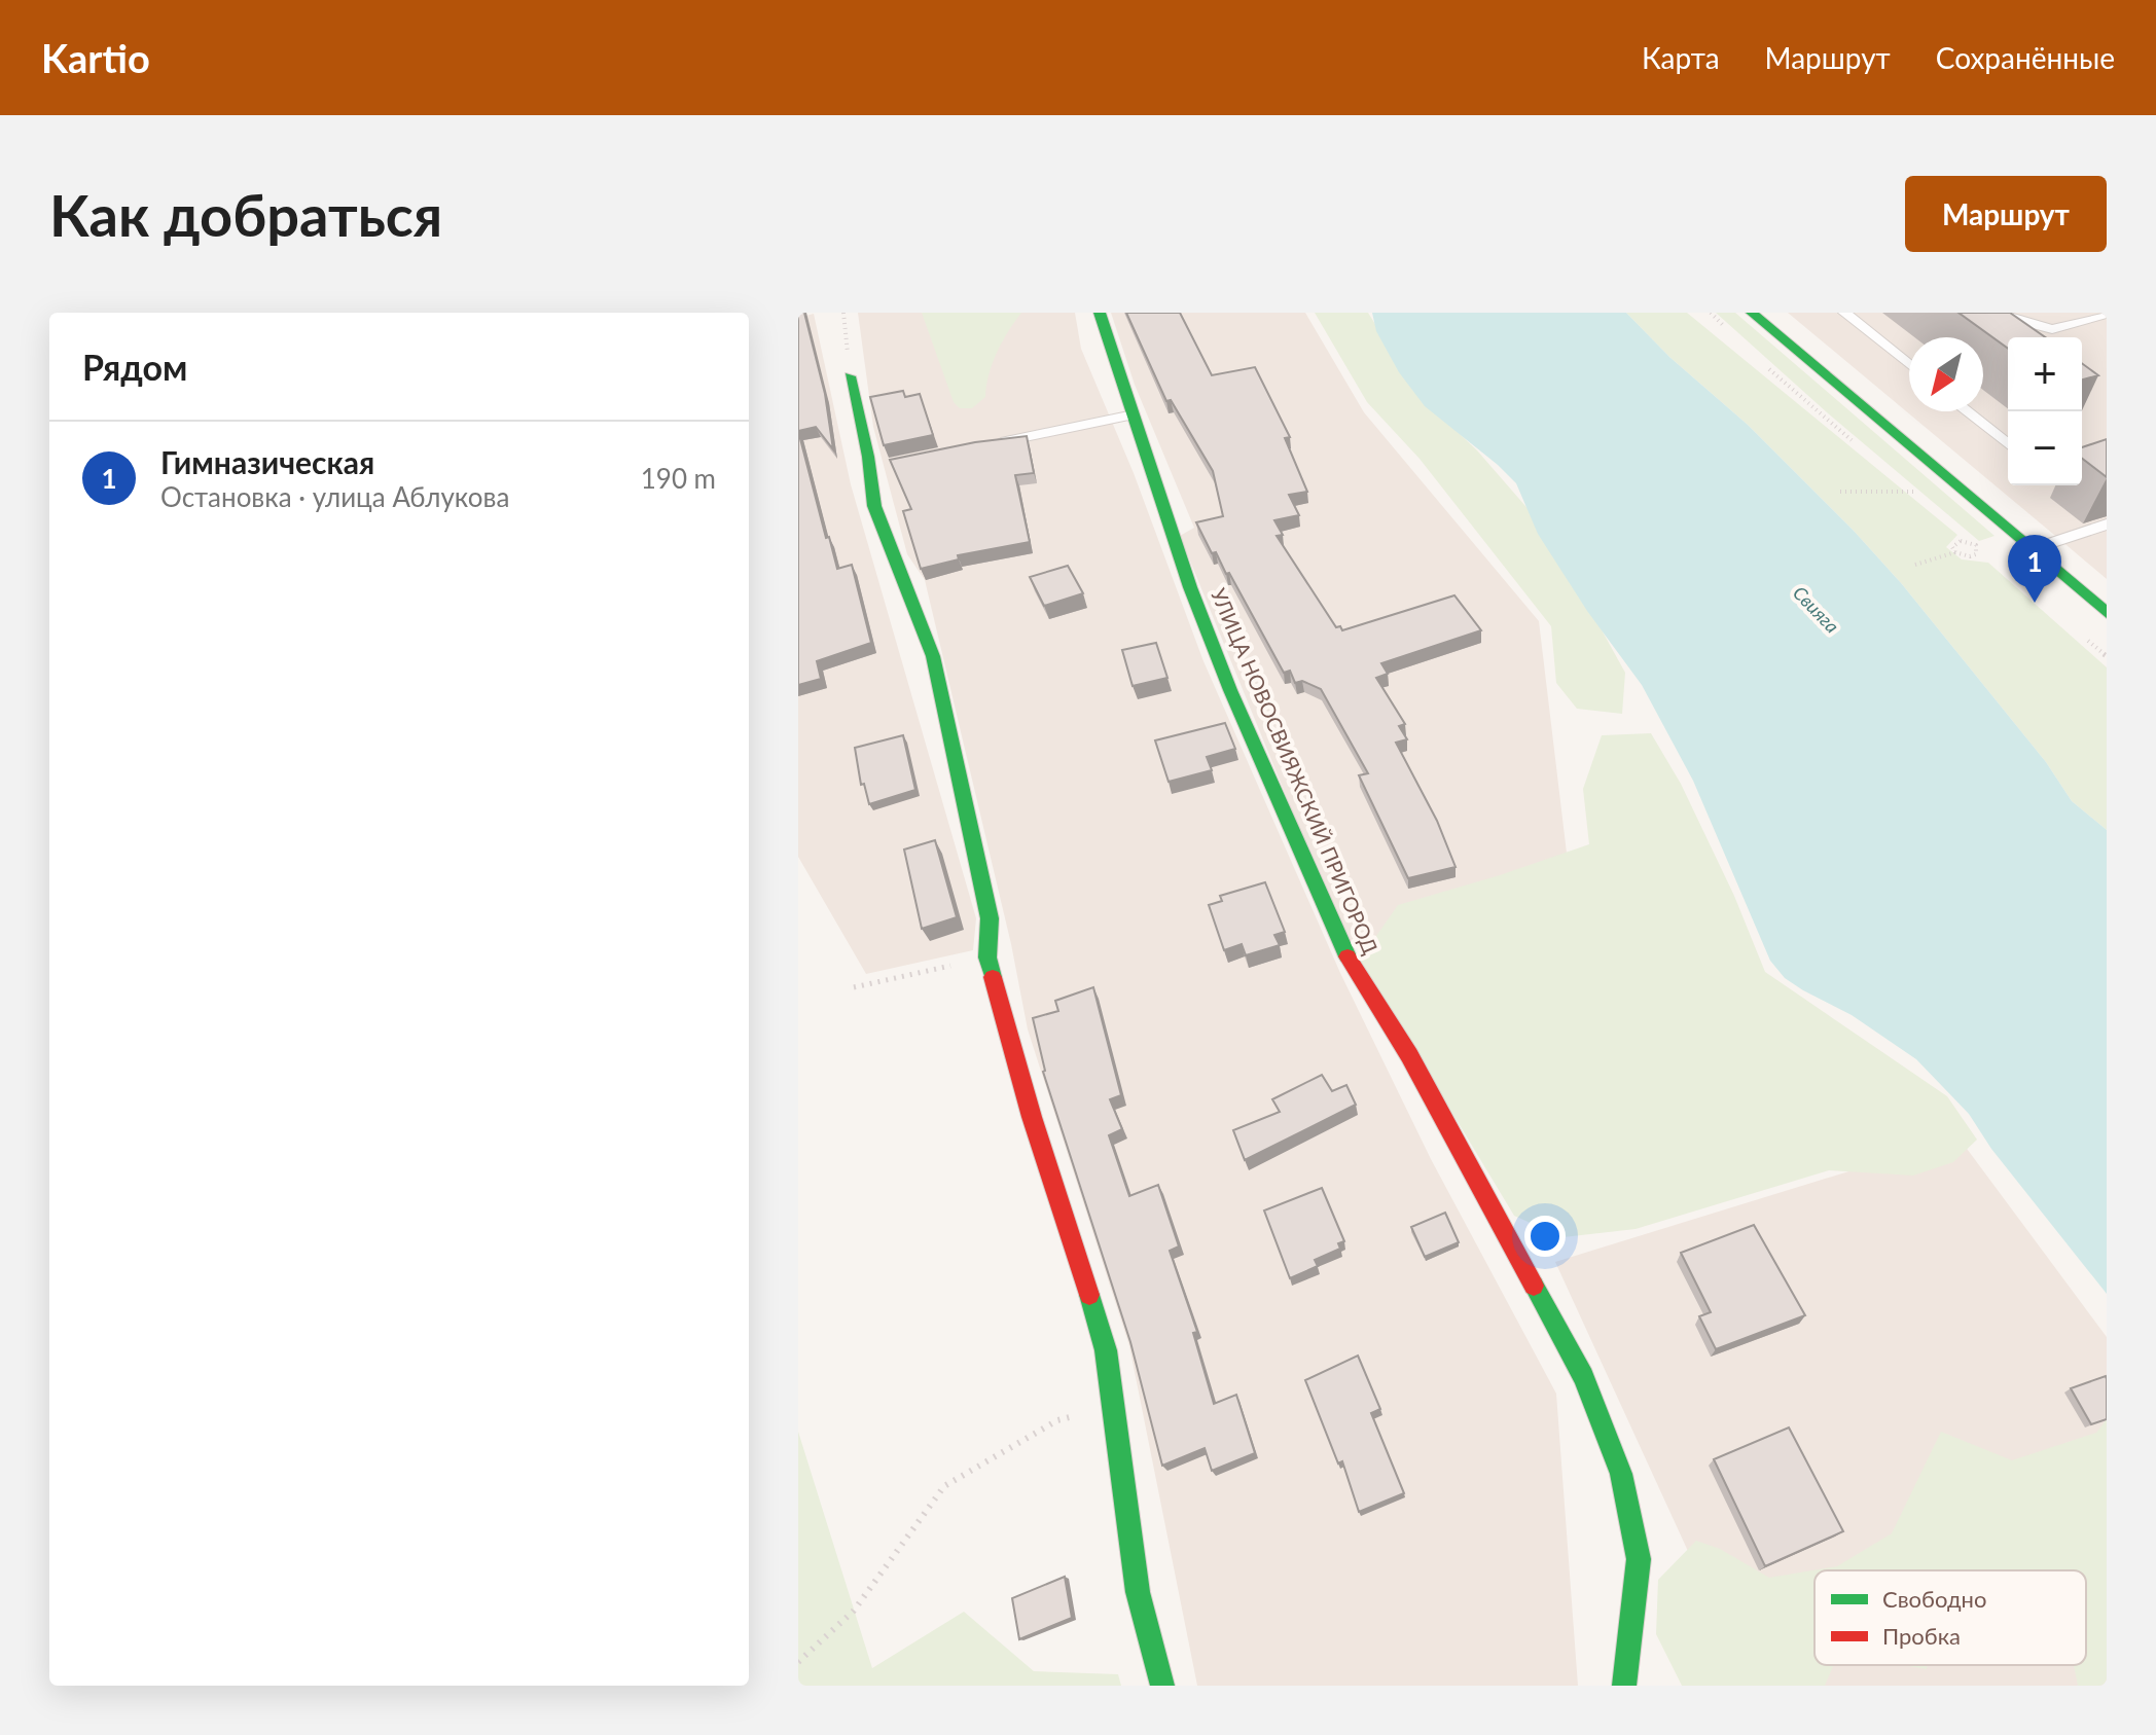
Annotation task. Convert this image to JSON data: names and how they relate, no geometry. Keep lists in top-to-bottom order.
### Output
{
  "streets": {
    "street": ["УЛИЦА НОВОСВИЯЖСКИЙ ПРИГОРОД"]
  },
  "water": ["Свияга"],
  "legend": ["Свободно", "Пробка"],
  "north": "bottom left",
  "page": {
    "header": "Kartio",
    "nav": ["Карта", "Маршрут", "Сохранённые"],
    "buttons": "Маршрут",
    "title": "Как добраться",
    "heading": "Рядом",
    "map_buttons": ["+", "−"],
    "list": [
      {
        "mark": "1",
        "name": "Гимназическая",
        "note": "Остановка · улица Аблукова",
        "value": "190 m"
      }
    ],
    "pins": "1"
  }
}
